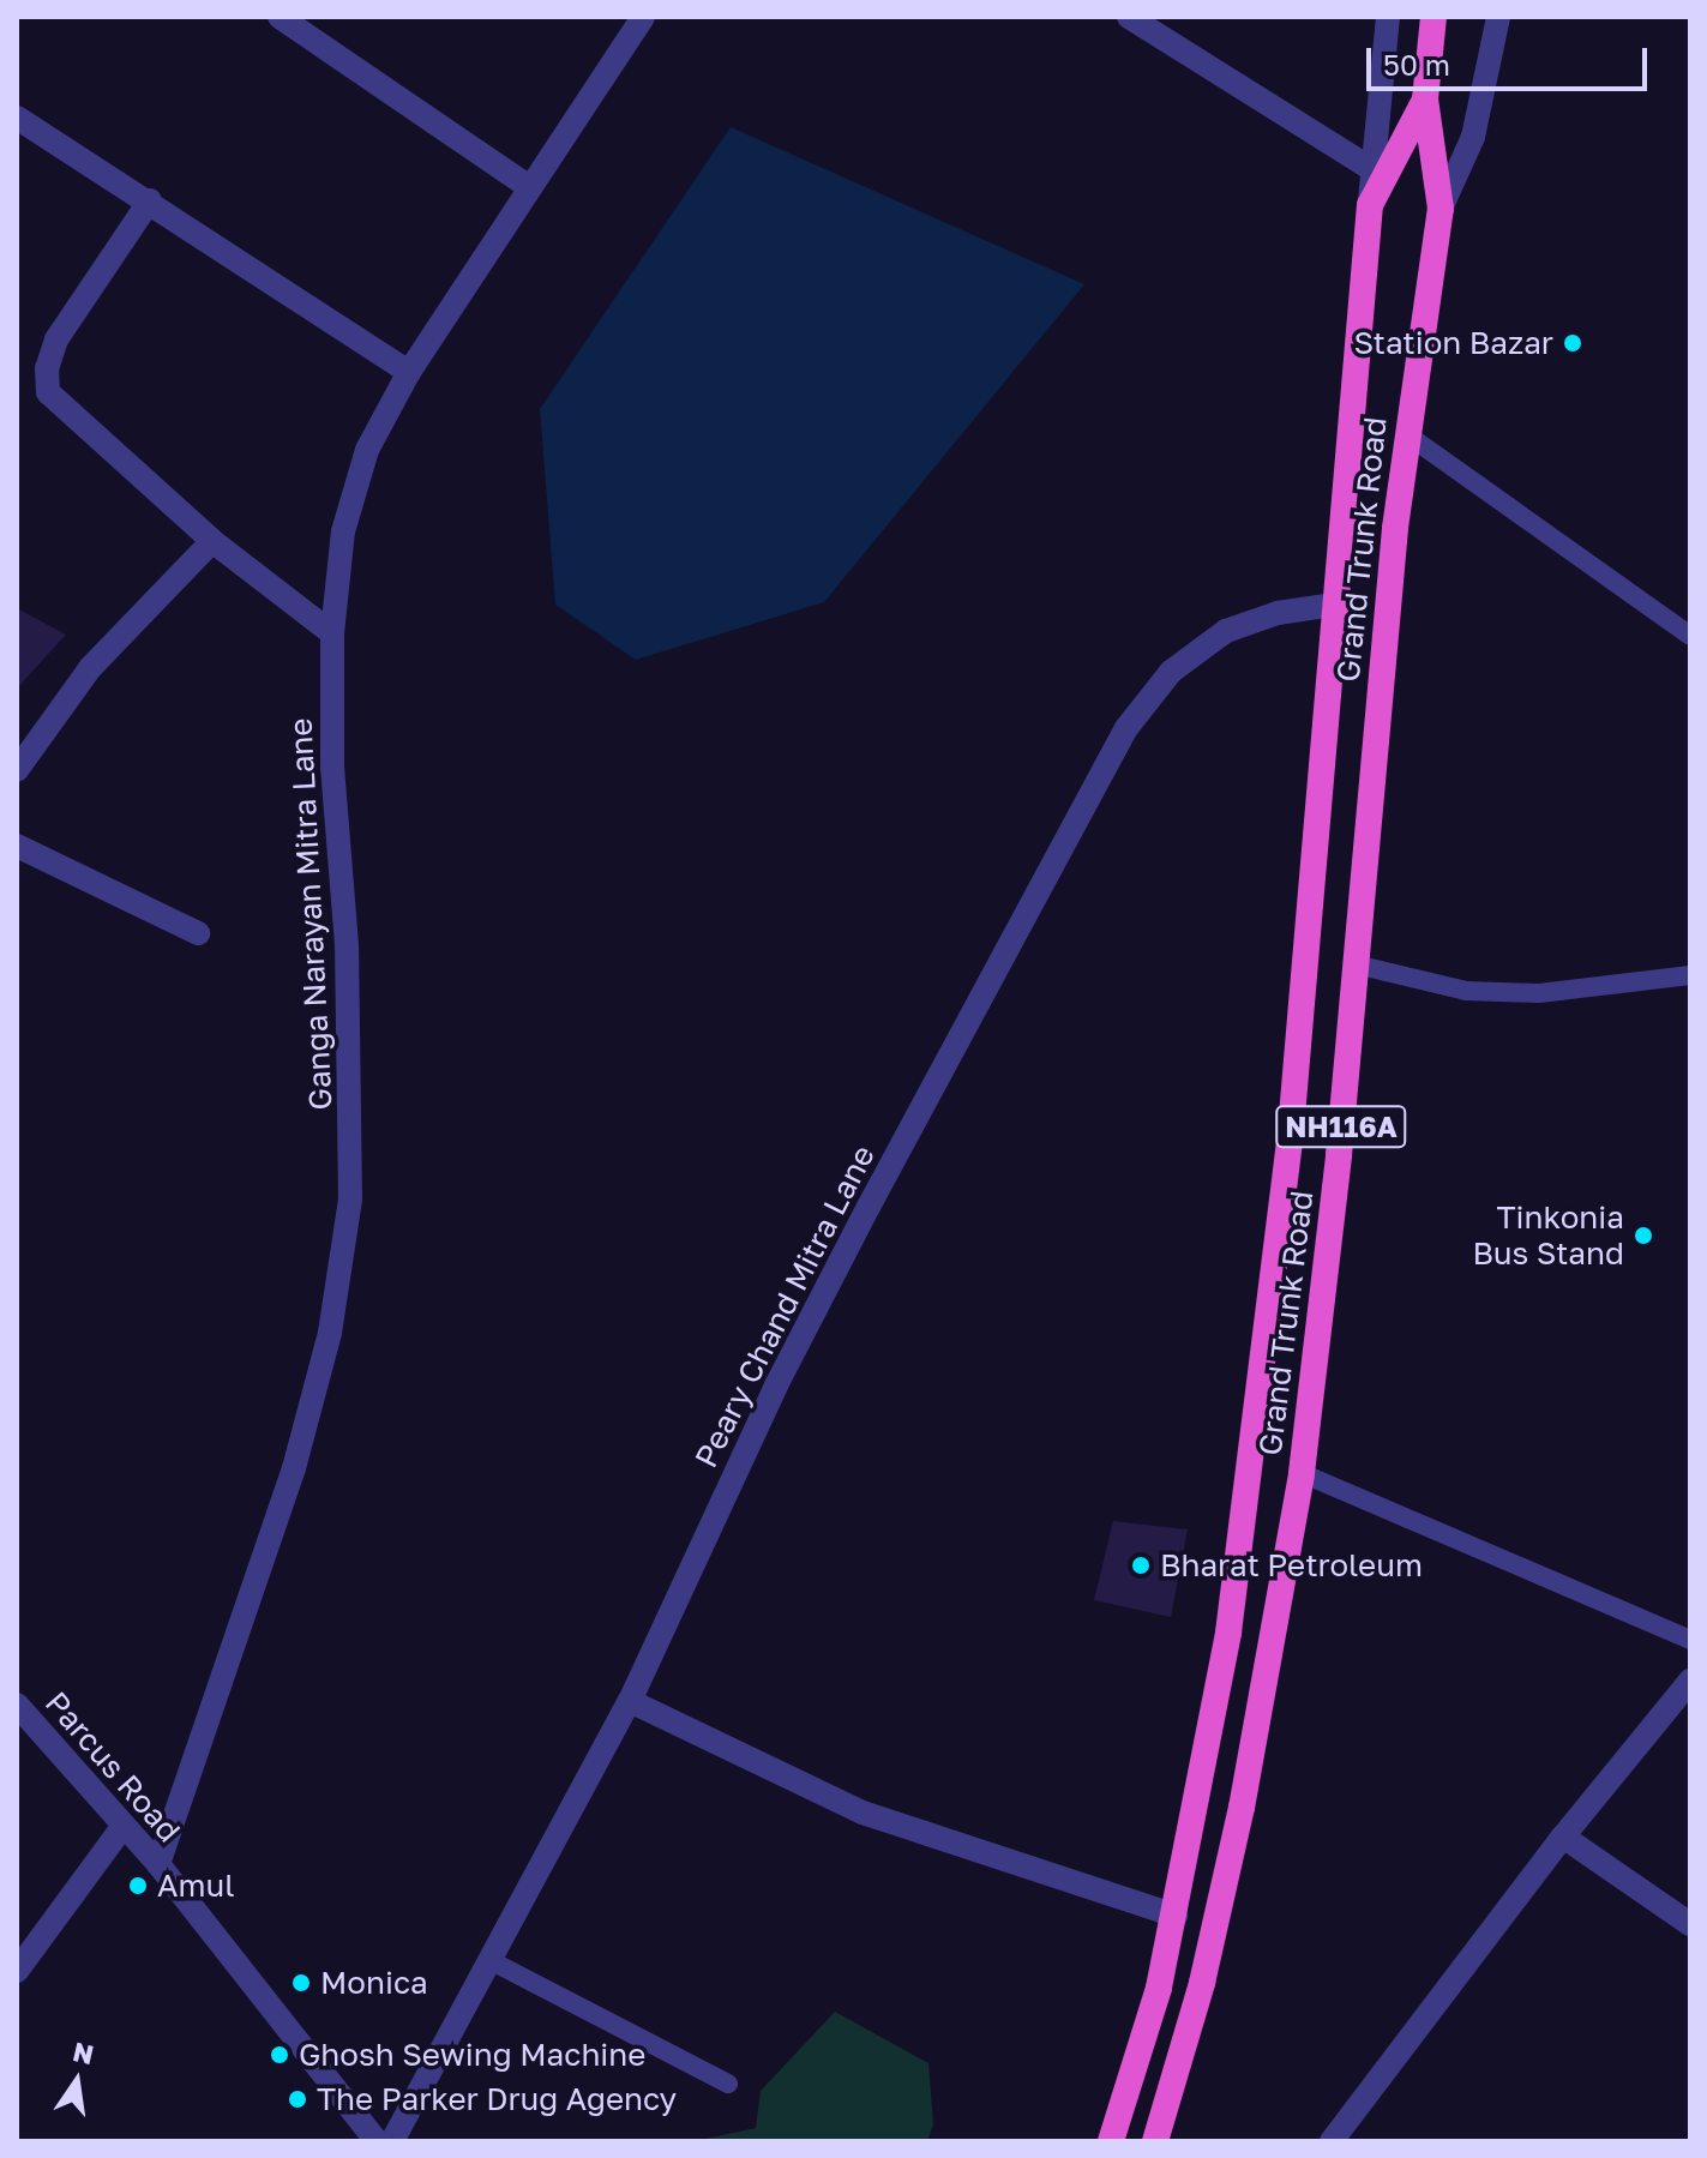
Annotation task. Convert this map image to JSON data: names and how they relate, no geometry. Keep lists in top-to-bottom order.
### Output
{
  "streets": {
    "highway": ["Grand Trunk Road", "NH116A"],
    "street": ["Ganga Narayan Mitra Lane", "Peary Chand Mitra Lane", "Parcus Road"]
  },
  "crossings": [
    ["Grand Trunk Road", "NH116A"],
    ["Grand Trunk Road", "Peary Chand Mitra Lane"],
    ["Ganga Narayan Mitra Lane", "Parcus Road"]
  ],
  "places": [
    "Station Bazar",
    "Tinkonia Bus Stand",
    "Bharat Petroleum",
    "Amul",
    "Monica",
    "Ghosh Sewing Machine",
    "The Parker Drug Agency"
  ],
  "scale_bar": "50 m",
  "north": "top"
}
